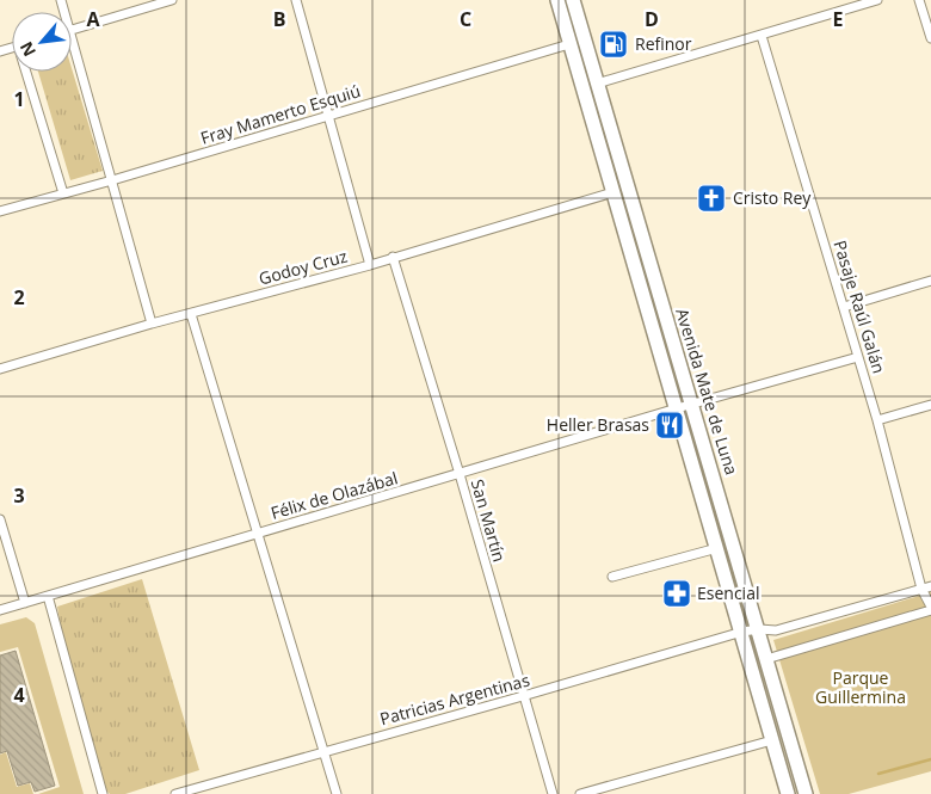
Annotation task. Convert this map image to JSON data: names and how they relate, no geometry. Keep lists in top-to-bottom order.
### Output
{
  "streets": {
    "main road": ["Avenida Mate de Luna"],
    "street": [
      "Fray Mamerto Esquiú",
      "Godoy Cruz",
      "Pasaje Raúl Galán",
      "Félix de Olazábal",
      "San Martín",
      "Patricias Argentinas"
    ]
  },
  "crossings": [
    ["Fray Mamerto Esquiú", "Avenida Mate de Luna"],
    ["Godoy Cruz", "Avenida Mate de Luna"],
    ["Godoy Cruz", "San Martín"],
    ["Pasaje Raúl Galán", "Félix de Olazábal"],
    ["Pasaje Raúl Galán", "Patricias Argentinas"],
    ["Avenida Mate de Luna", "Félix de Olazábal"],
    ["Avenida Mate de Luna", "Patricias Argentinas"],
    ["Félix de Olazábal", "San Martín"],
    ["San Martín", "Patricias Argentinas"]
  ],
  "parks": ["Parque Guillermina"],
  "places": {
    "fuel station": ["Refinor"],
    "church": ["Cristo Rey"],
    "restaurant": ["Heller Brasas"],
    "pharmacy": ["Esencial"]
  },
  "north": "bottom left",
  "grid": {
    "columns": [
      "A",
      "B",
      "C",
      "D",
      "E"
    ],
    "rows": [
      "1",
      "2",
      "3",
      "4"
    ]
  }
}
